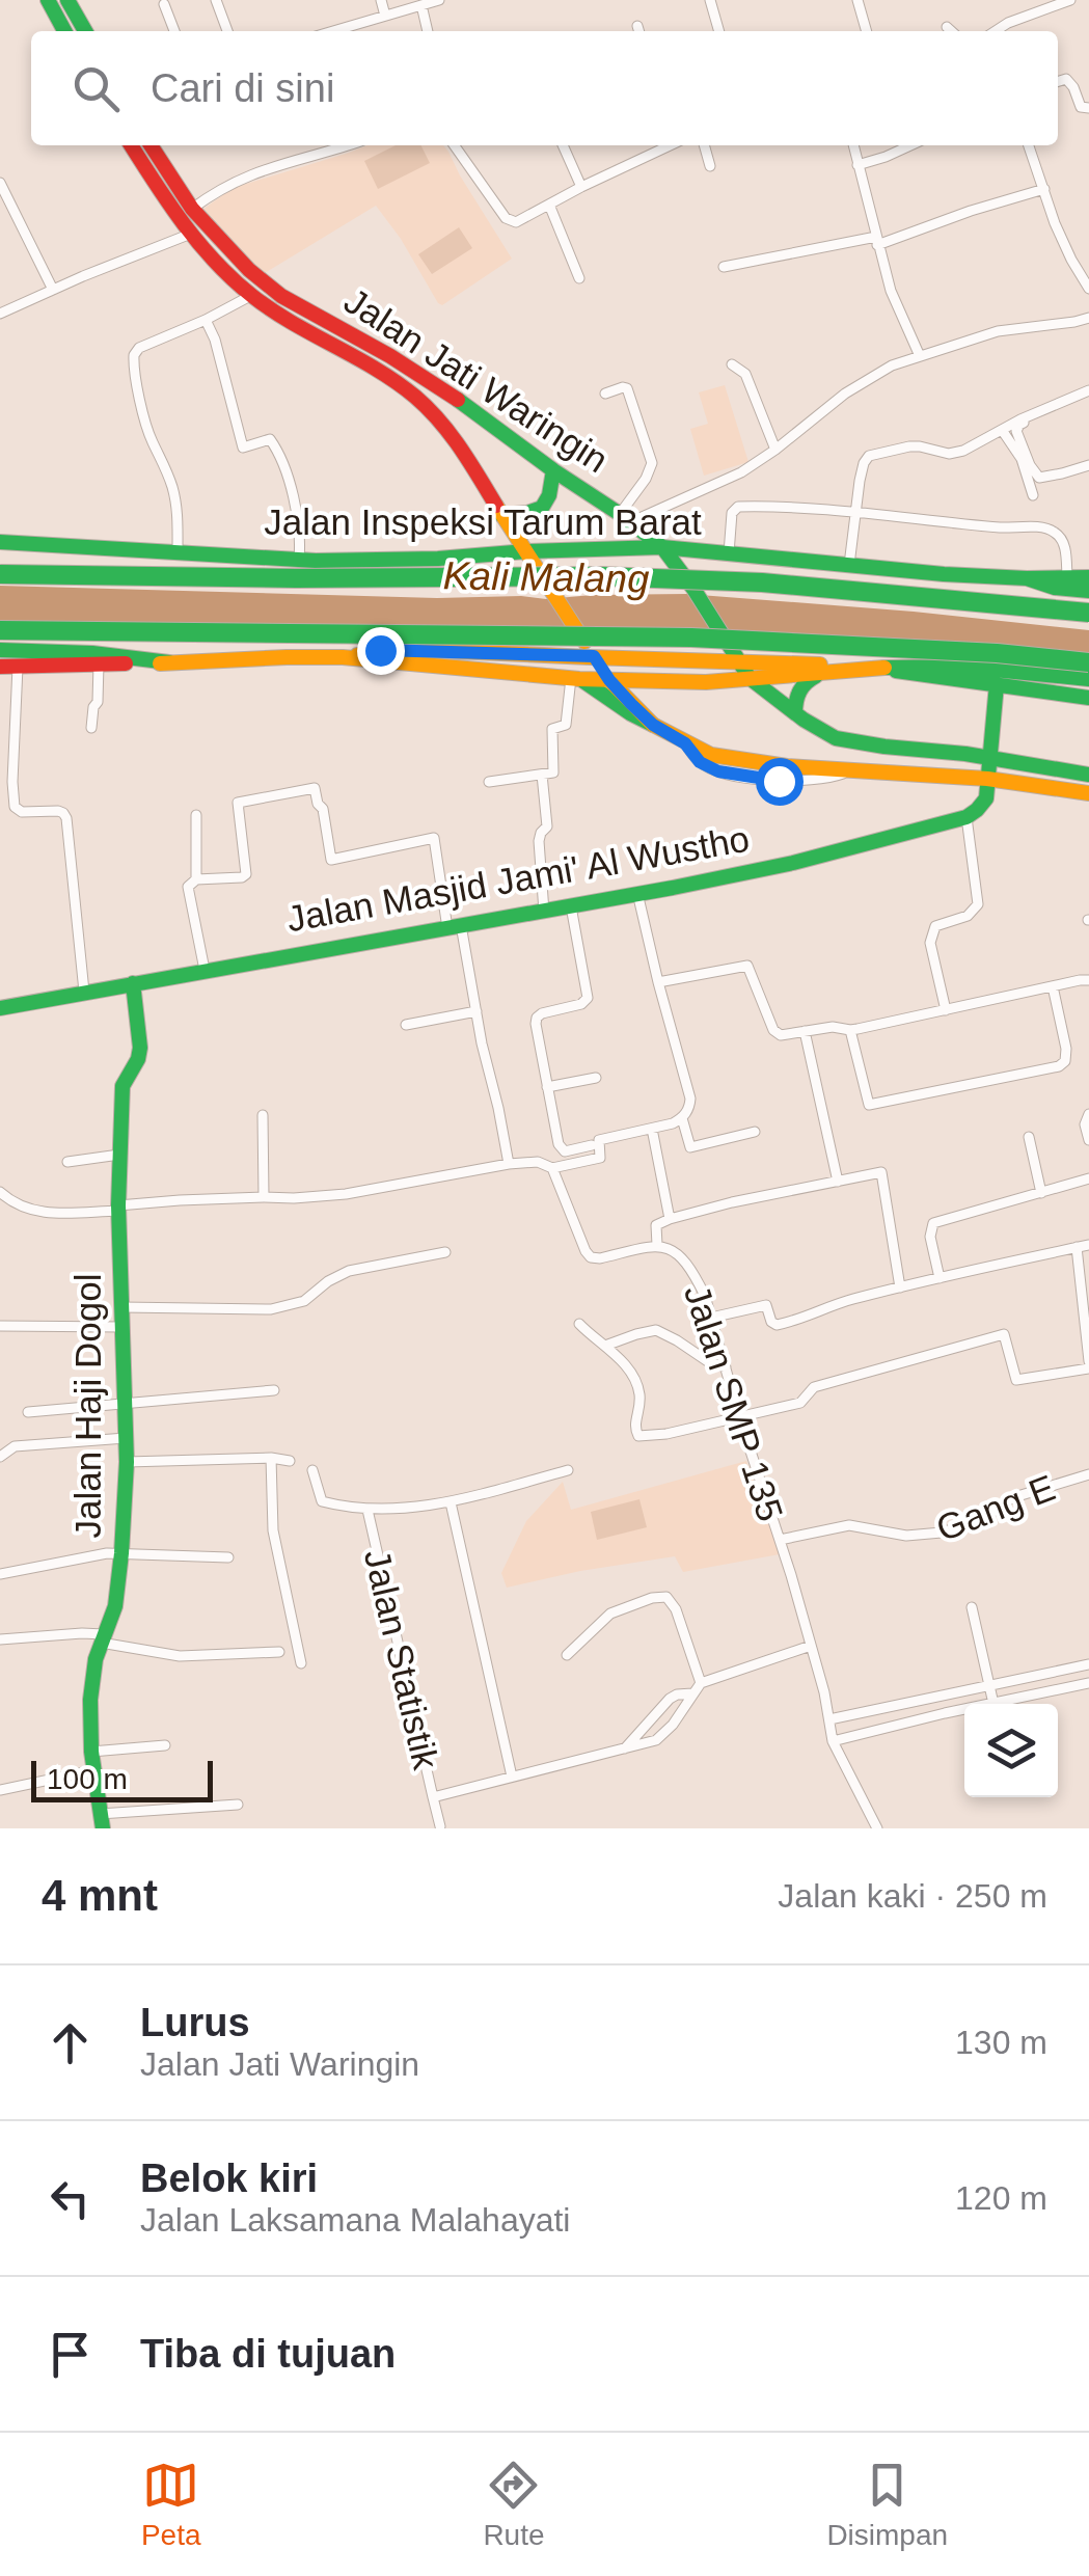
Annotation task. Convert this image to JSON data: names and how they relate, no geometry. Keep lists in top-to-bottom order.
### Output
{
  "streets": {
    "main road": [
      "Jalan Jati Waringin",
      "Jalan Inspeksi Tarum Barat",
      "Jalan Masjid Jami' Al Wustho",
      "Jalan Haji Dogol"
    ],
    "street": ["Jalan SMP 135", "Gang E", "Jalan Statistik"]
  },
  "crossings": [
    ["Jalan Jati Waringin", "Jalan Inspeksi Tarum Barat"],
    ["Jalan Masjid Jami' Al Wustho", "Jalan Haji Dogol"],
    ["Jalan SMP 135", "Gang E"]
  ],
  "water": ["Kali Malang"],
  "scale_bar": "100 m",
  "page": {
    "search": "Cari di sini",
    "scale": "100 m",
    "heading": ["4 mnt", "Jalan kaki · 250 m"],
    "list": [
      ["Lurus", "Jalan Jati Waringin", "130 m"],
      ["Belok kiri", "Jalan Laksamana Malahayati", "120 m"],
      "Tiba di tujuan"
    ],
    "nav": ["Peta", "Rute", "Disimpan"]
  }
}
